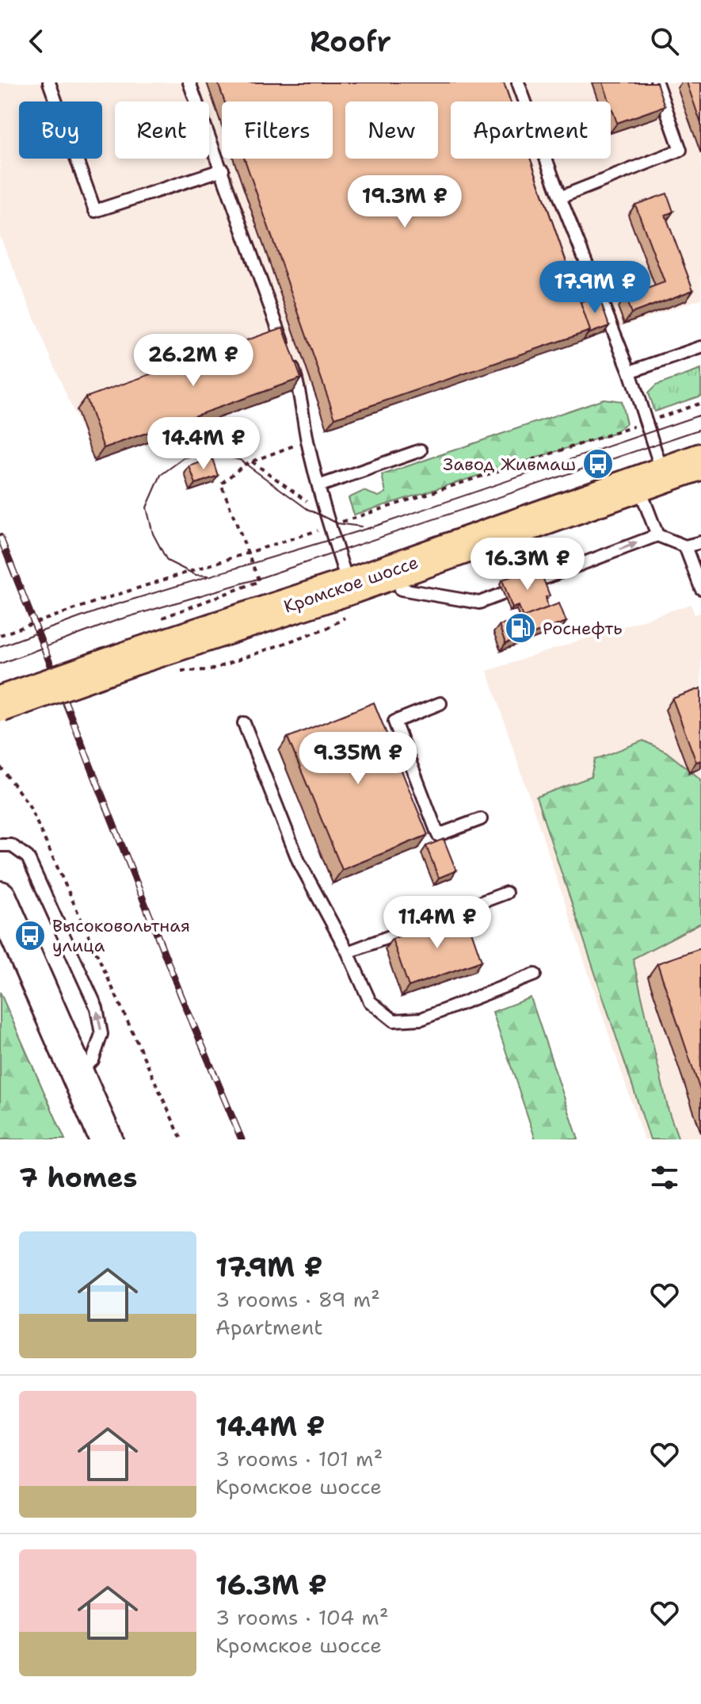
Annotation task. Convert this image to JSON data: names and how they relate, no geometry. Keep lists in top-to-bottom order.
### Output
{
  "streets": {
    "main road": ["Кромское шоссе"]
  },
  "places": {
    "bus stop": ["Завод Живмаш", "Высоковольтная улица"],
    "fuel station": ["Роснефть"]
  },
  "page": {
    "header": "Roofr",
    "chip": [
      "Buy",
      "Rent",
      "Filters",
      "New",
      "Apartment"
    ],
    "price": [
      "19.3M ₽",
      "17.9M ₽",
      "26.2M ₽",
      "14.4M ₽",
      "16.3M ₽",
      "9.35M ₽",
      "11.4M ₽"
    ],
    "heading": "7 homes",
    "list": [
      {
        "name": "17.9M ₽",
        "note": "3 rooms · 89 m² · Apartment"
      },
      {
        "name": "14.4M ₽",
        "note": "3 rooms · 101 m² · Кромское шоссе"
      },
      {
        "name": "16.3M ₽",
        "note": "3 rooms · 104 m² · Кромское шоссе"
      }
    ]
  }
}
